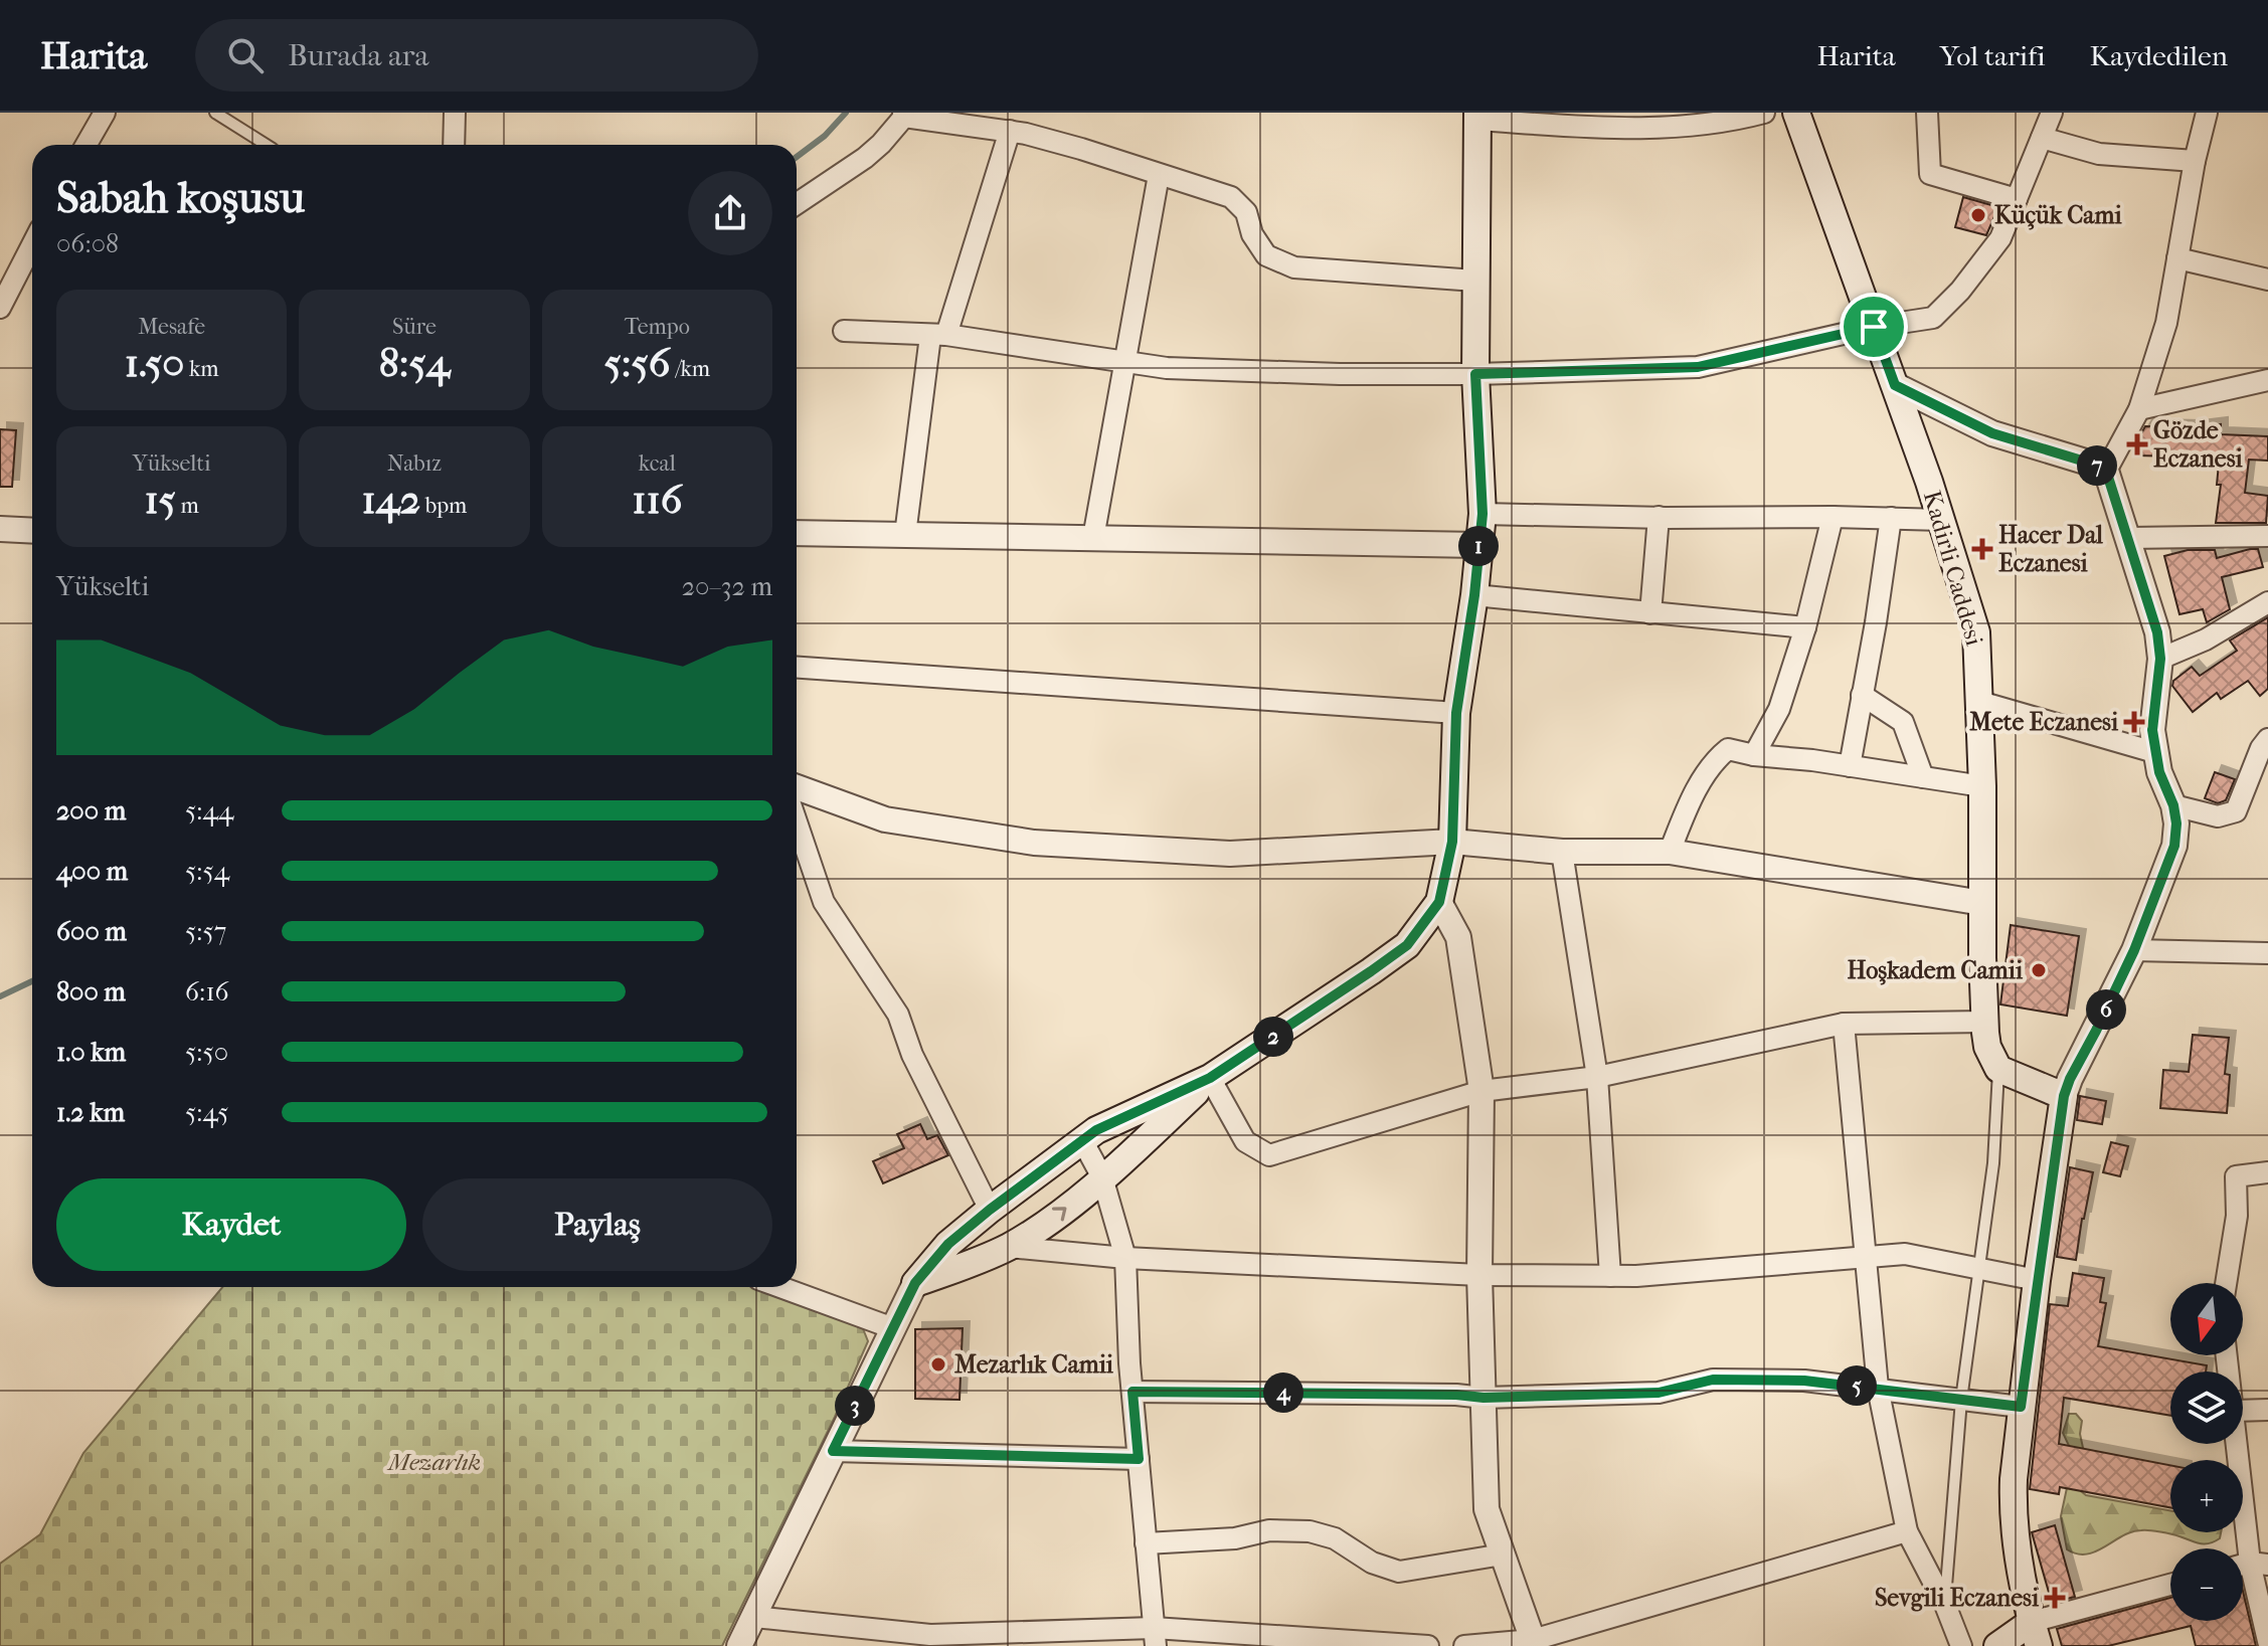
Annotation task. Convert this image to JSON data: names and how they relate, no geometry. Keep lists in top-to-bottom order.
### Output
{
  "streets": {
    "main road": ["Kadirli Caddesi"]
  },
  "parks": ["Mezarlık"],
  "places": {
    "other": ["Küçük Cami", "Hoşkadem Camii", "Mezarlık Camii"],
    "health": [
      "Gözde Eczanesi",
      "Hacer Dal Eczanesi",
      "Mete Eczanesi",
      "Sevgili Eczanesi"
    ]
  },
  "north": "bottom",
  "page": {
    "header": "Harita",
    "search": "Burada ara",
    "nav": ["Harita", "Yol tarifi", "Kaydedilen"],
    "heading": ["Sabah koşusu", "06:08"],
    "stats": [
      ["Mesafe", "1.50 km"],
      ["Süre", "8:54"],
      ["Tempo", "5:56 /km"],
      ["Yükselti", "15 m"],
      ["Nabız", "142 bpm"],
      ["kcal", "116"]
    ],
    "pins": [
      "7",
      "1",
      "6",
      "2",
      "5",
      "4",
      "3"
    ],
    "chart": ["Yükselti", "20–32 m"],
    "list": [
      {
        "name": "200 m",
        "note": "5:44"
      },
      {
        "name": "400 m",
        "note": "5:54"
      },
      {
        "name": "600 m",
        "note": "5:57"
      },
      {
        "name": "800 m",
        "note": "6:16"
      },
      {
        "name": "1.0 km",
        "note": "5:50"
      },
      {
        "name": "1.2 km",
        "note": "5:45"
      }
    ],
    "buttons": ["Kaydet", "Paylaş"],
    "map_buttons": ["+", "−"]
  }
}
